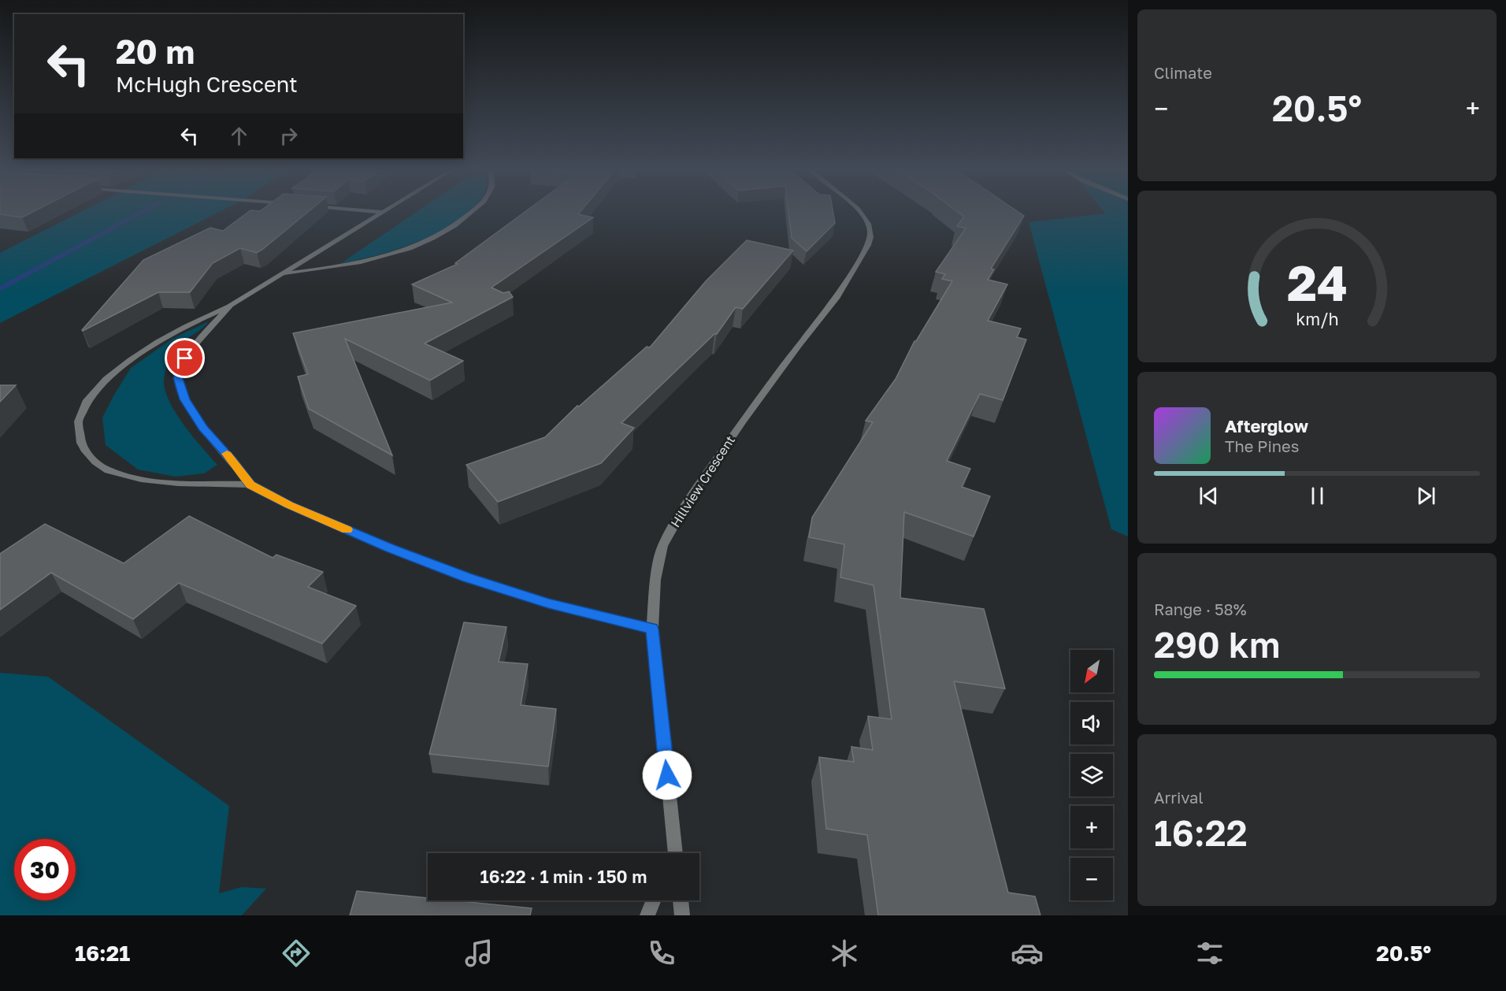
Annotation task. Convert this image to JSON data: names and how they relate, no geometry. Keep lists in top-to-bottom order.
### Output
{
  "streets": {
    "street": ["Hillview Crescent"]
  },
  "north": "bottom left",
  "page": {
    "tile": [
      "Climate",
      ["Range · 58%", "290 km"],
      ["Arrival", "16:22"]
    ],
    "turn": ["20 m", "McHugh Crescent"],
    "heat": ["−", "20.5°", "+"],
    "song": ["Afterglow", "The Pines"],
    "map_buttons": ["+", "−"],
    "limit": "30",
    "trip": "16:22 · 1 min · 150 m",
    "tabs": ["16:21", "20.5°"],
    "gauge": ["24", "km/h"]
  }
}
